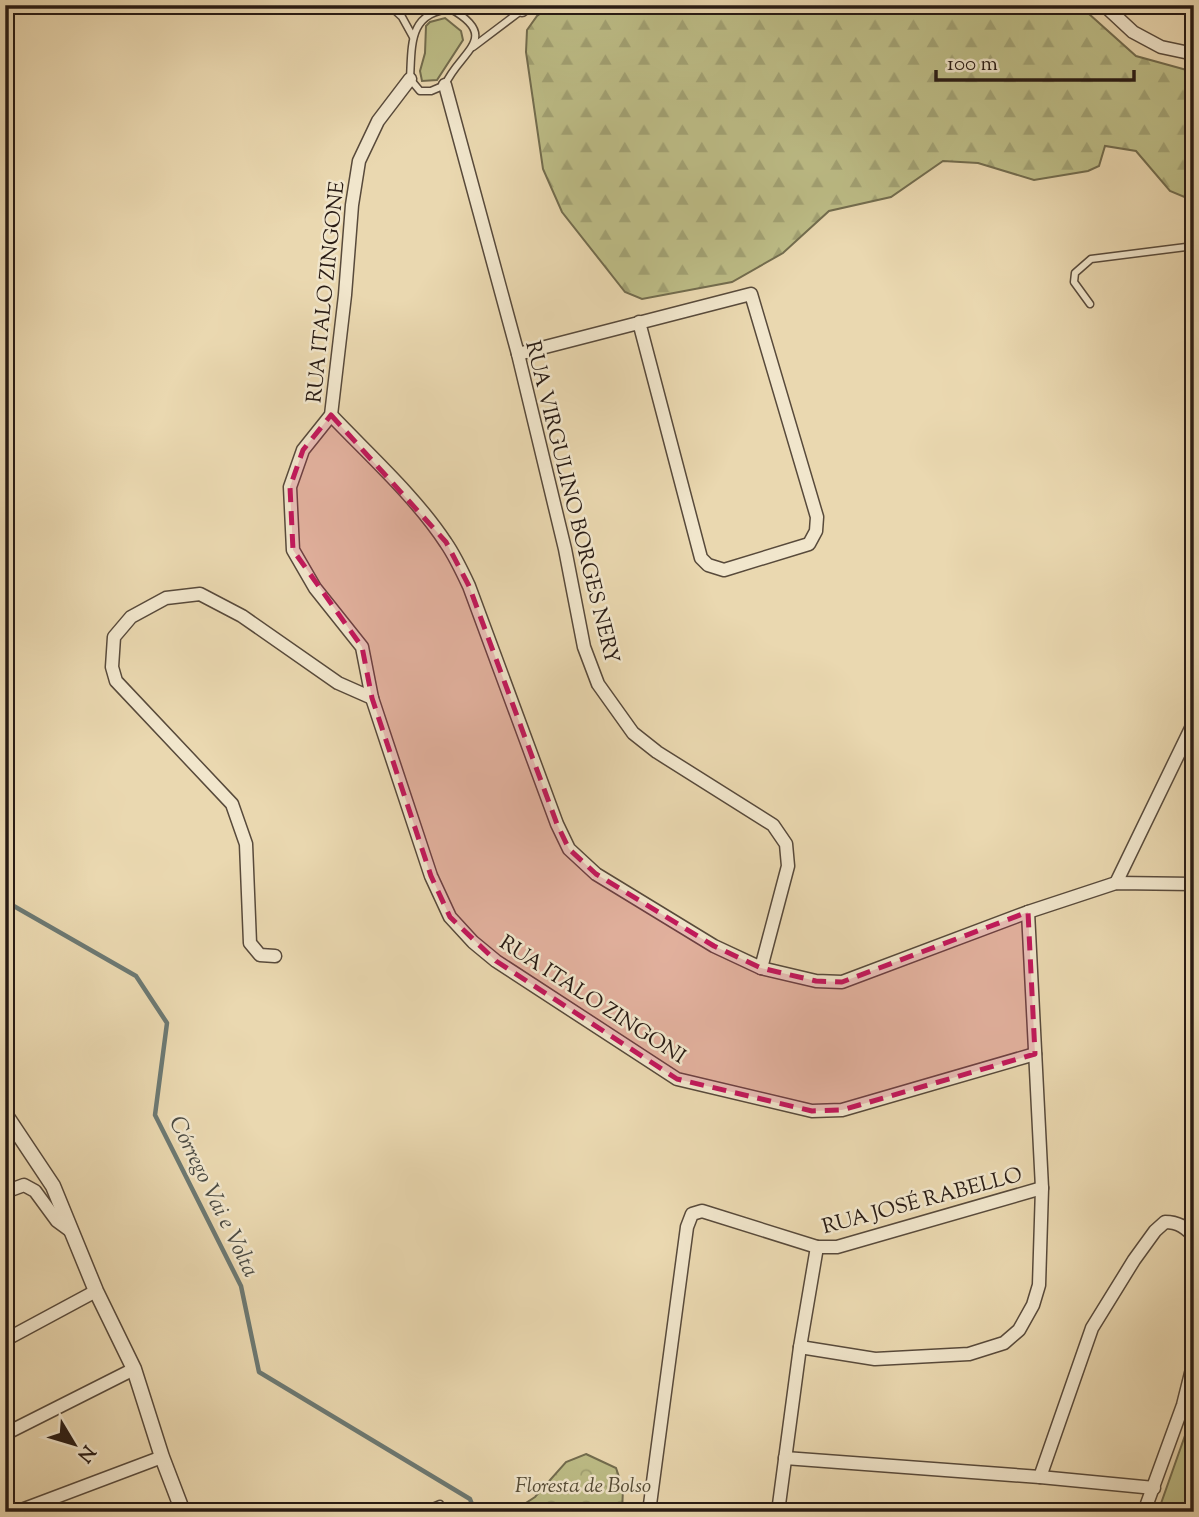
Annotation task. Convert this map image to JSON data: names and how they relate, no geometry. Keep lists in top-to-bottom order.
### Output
{
  "streets": {
    "street": [
      "RUA ITALO ZINGONE",
      "RUA VIRGULINO BORGES NERY",
      "RUA ITALO ZINGONI",
      "RUA JOSÉ RABELLO"
    ]
  },
  "crossings": [
    ["RUA ITALO ZINGONE", "RUA ITALO ZINGONI"]
  ],
  "water": ["Córrego Vai e Volta"],
  "parks": ["Floresta de Bolso"],
  "scale_bar": "100 m",
  "north": "bottom right"
}
